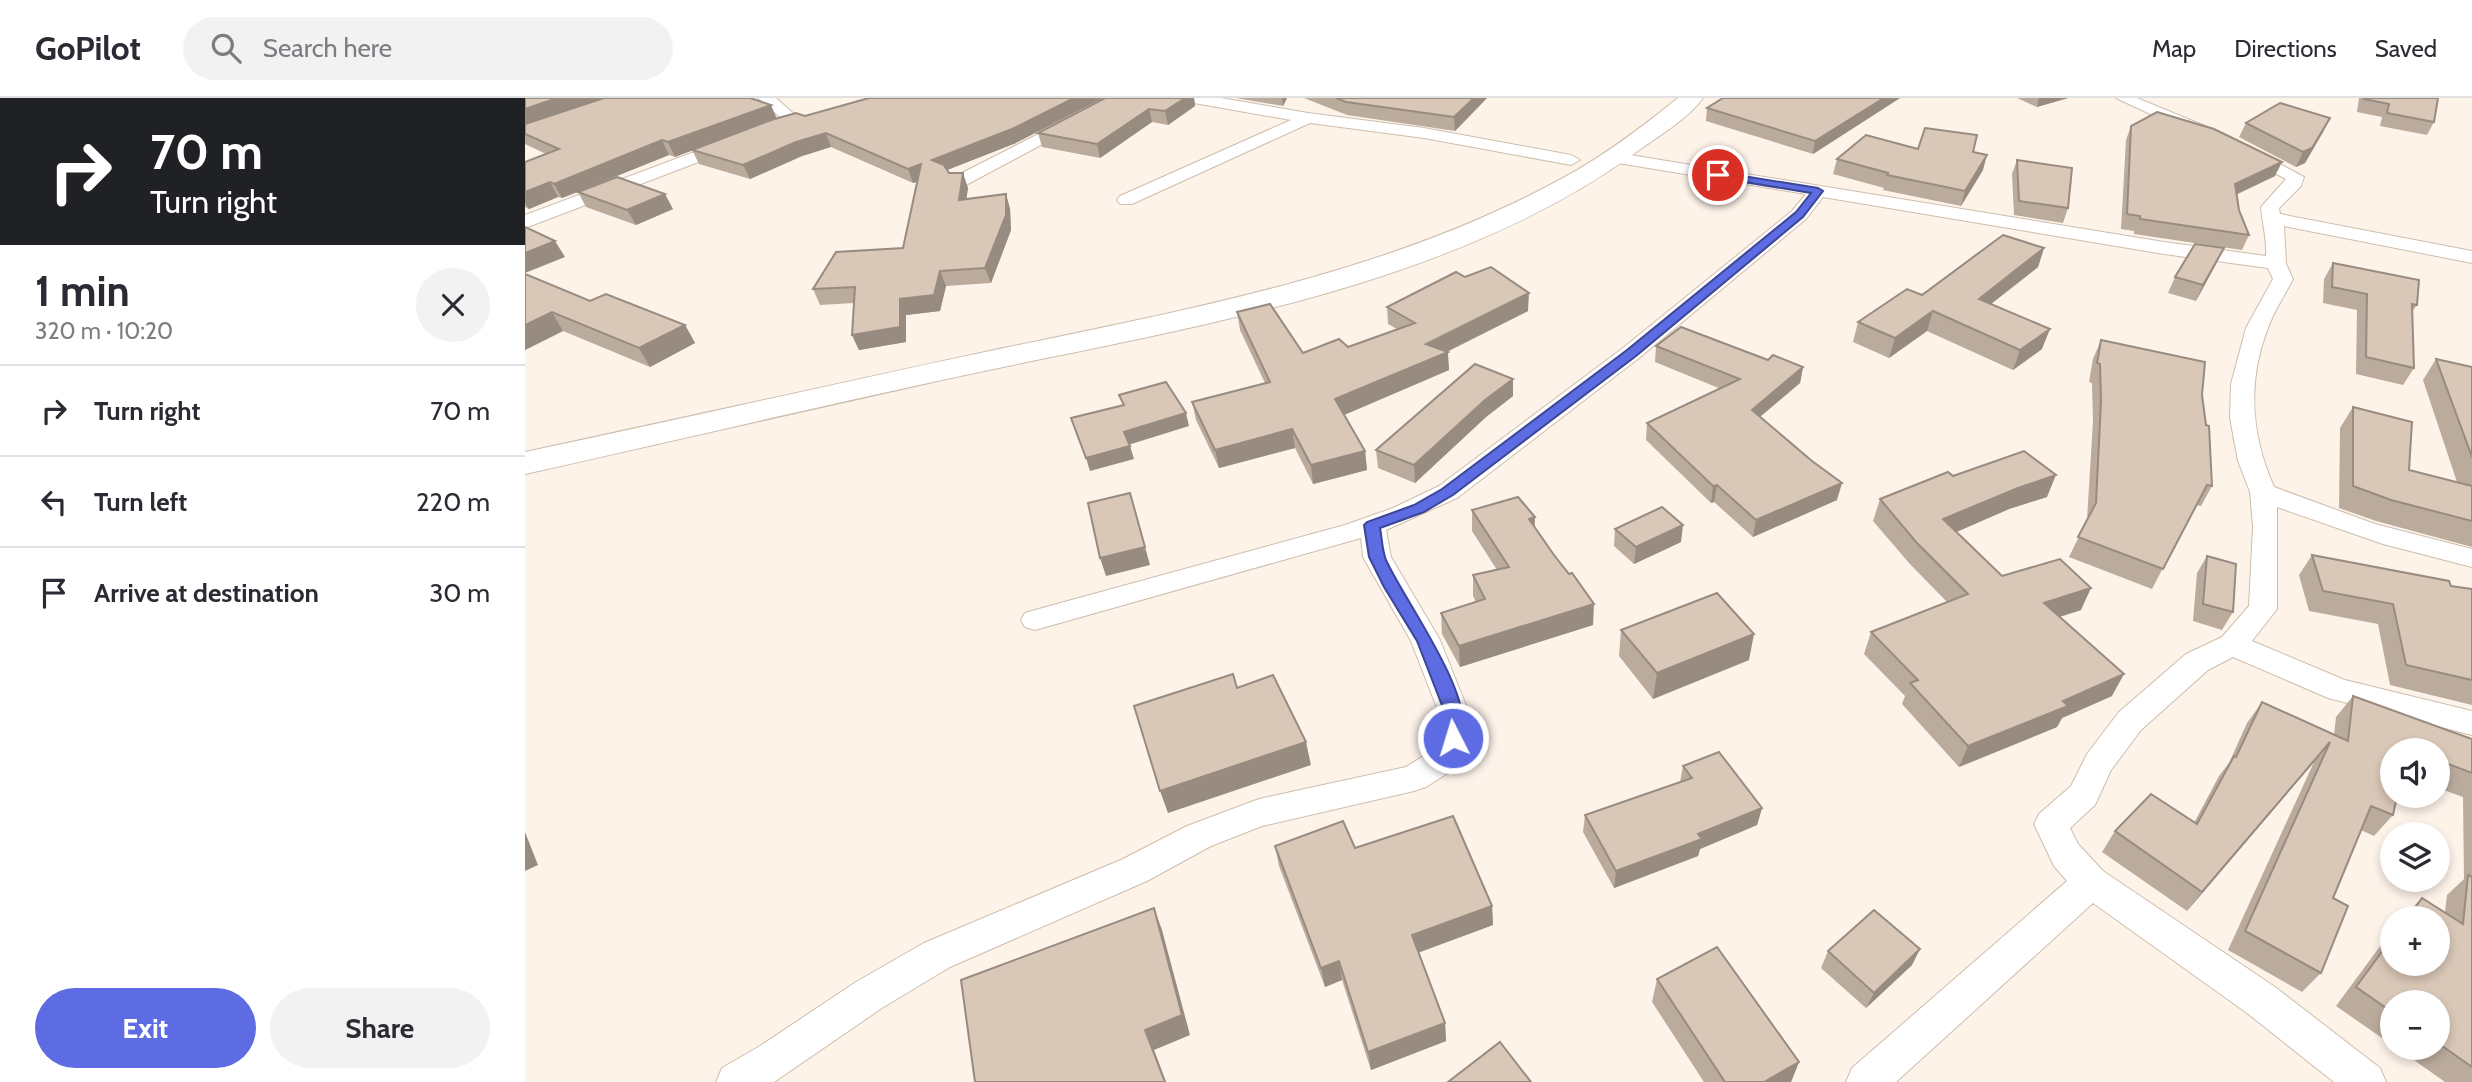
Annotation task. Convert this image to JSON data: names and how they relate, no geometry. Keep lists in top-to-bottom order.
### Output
{
  "page": {
    "header": "GoPilot",
    "search": "Search here",
    "nav": ["Map", "Directions", "Saved"],
    "turn": ["70 m", "Turn right"],
    "heading": ["1 min", "320 m · 10:20"],
    "list": [
      {
        "name": "Turn right",
        "value": "70 m"
      },
      {
        "name": "Turn left",
        "value": "220 m"
      },
      {
        "name": "Arrive at destination",
        "value": "30 m"
      }
    ],
    "map_buttons": ["+", "−"],
    "buttons": ["Exit", "Share"]
  }
}
